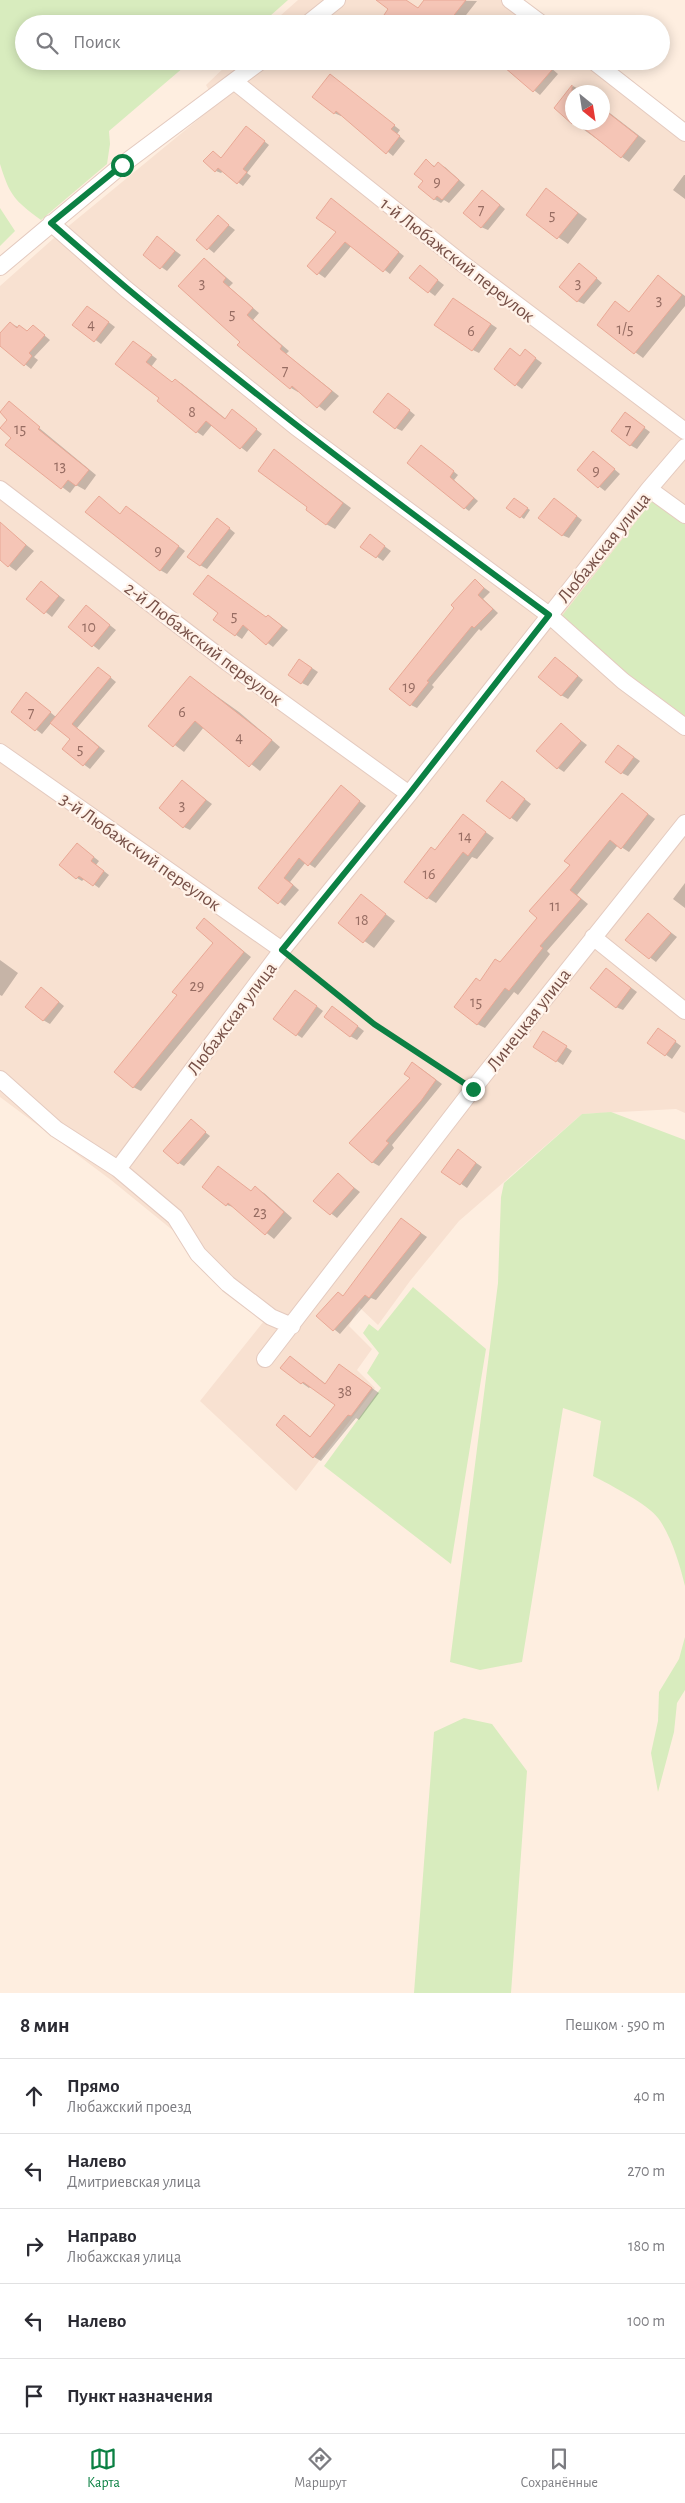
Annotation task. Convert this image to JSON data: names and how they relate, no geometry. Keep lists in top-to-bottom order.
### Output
{
  "streets": {
    "street": [
      "1-й Любажский переулок",
      "Любажская улица",
      "2-й Любажский переулок",
      "3-й Любажский переулок",
      "Линецкая улица"
    ]
  },
  "crossings": [
    ["Любажская улица", "2-й Любажский переулок"],
    ["Любажская улица", "3-й Любажский переулок"]
  ],
  "house_numbers": [
    "9",
    "7",
    "5",
    "3",
    "3",
    "3",
    "5",
    "4",
    "1/5",
    "6",
    "7",
    "8",
    "15",
    "7",
    "13",
    "9",
    "9",
    "5",
    "10",
    "19",
    "6",
    "7",
    "4",
    "5",
    "3",
    "14",
    "16",
    "11",
    "18",
    "29",
    "15",
    "23",
    "38"
  ],
  "north": "bottom right",
  "page": {
    "search": "Поиск",
    "heading": ["8 мин", "Пешком · 590 m"],
    "list": [
      ["Прямо", "Любажский проезд", "40 m"],
      ["Налево", "Дмитриевская улица", "270 m"],
      ["Направо", "Любажская улица", "180 m"],
      ["Налево", "100 m"],
      "Пункт назначения"
    ],
    "nav": ["Карта", "Маршрут", "Сохранённые"]
  }
}
